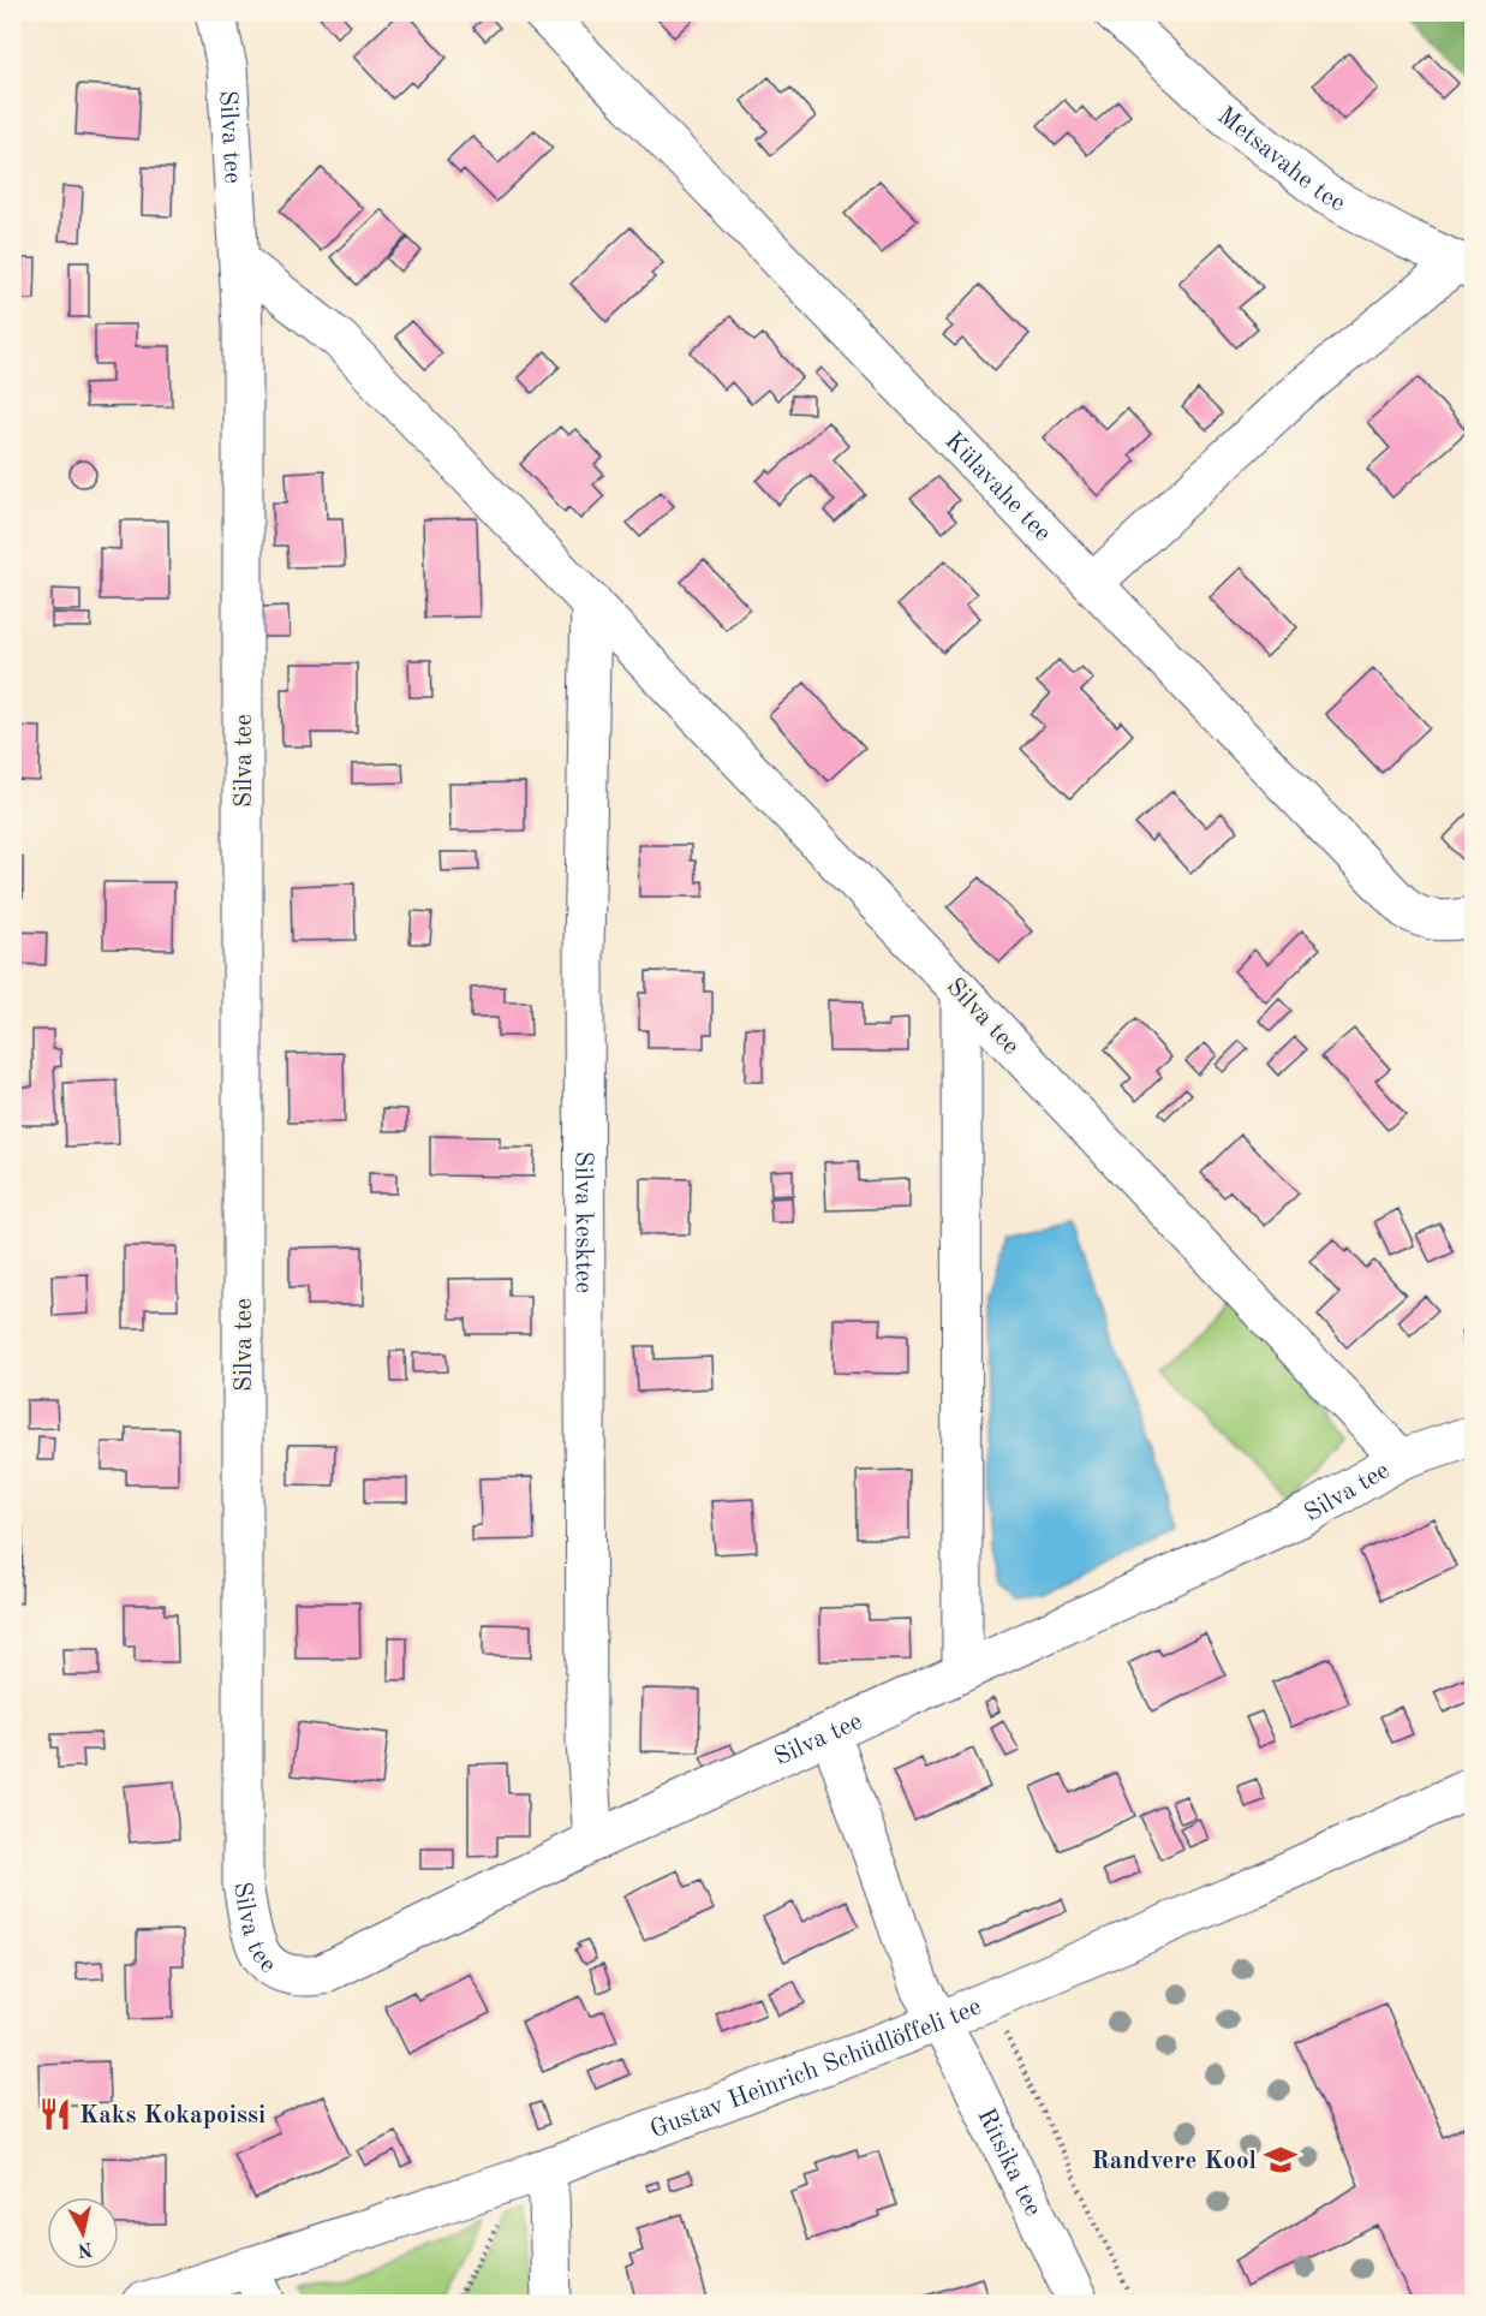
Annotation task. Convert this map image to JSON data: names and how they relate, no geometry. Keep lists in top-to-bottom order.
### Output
{
  "streets": {
    "street": [
      "Silva tee",
      "Metsavahe tee",
      "Külavahe tee",
      "Silva kesktee",
      "Gustav Heinrich Schüdlöffeli tee",
      "Ritsika tee"
    ]
  },
  "crossings": [
    ["Silva tee", "Silva kesktee"],
    ["Silva tee", "Ritsika tee"],
    ["Gustav Heinrich Schüdlöffeli tee", "Ritsika tee"]
  ],
  "places": {
    "restaurant": ["Kaks Kokapoissi"],
    "school or university": ["Randvere Kool"]
  },
  "north": "bottom"
}
